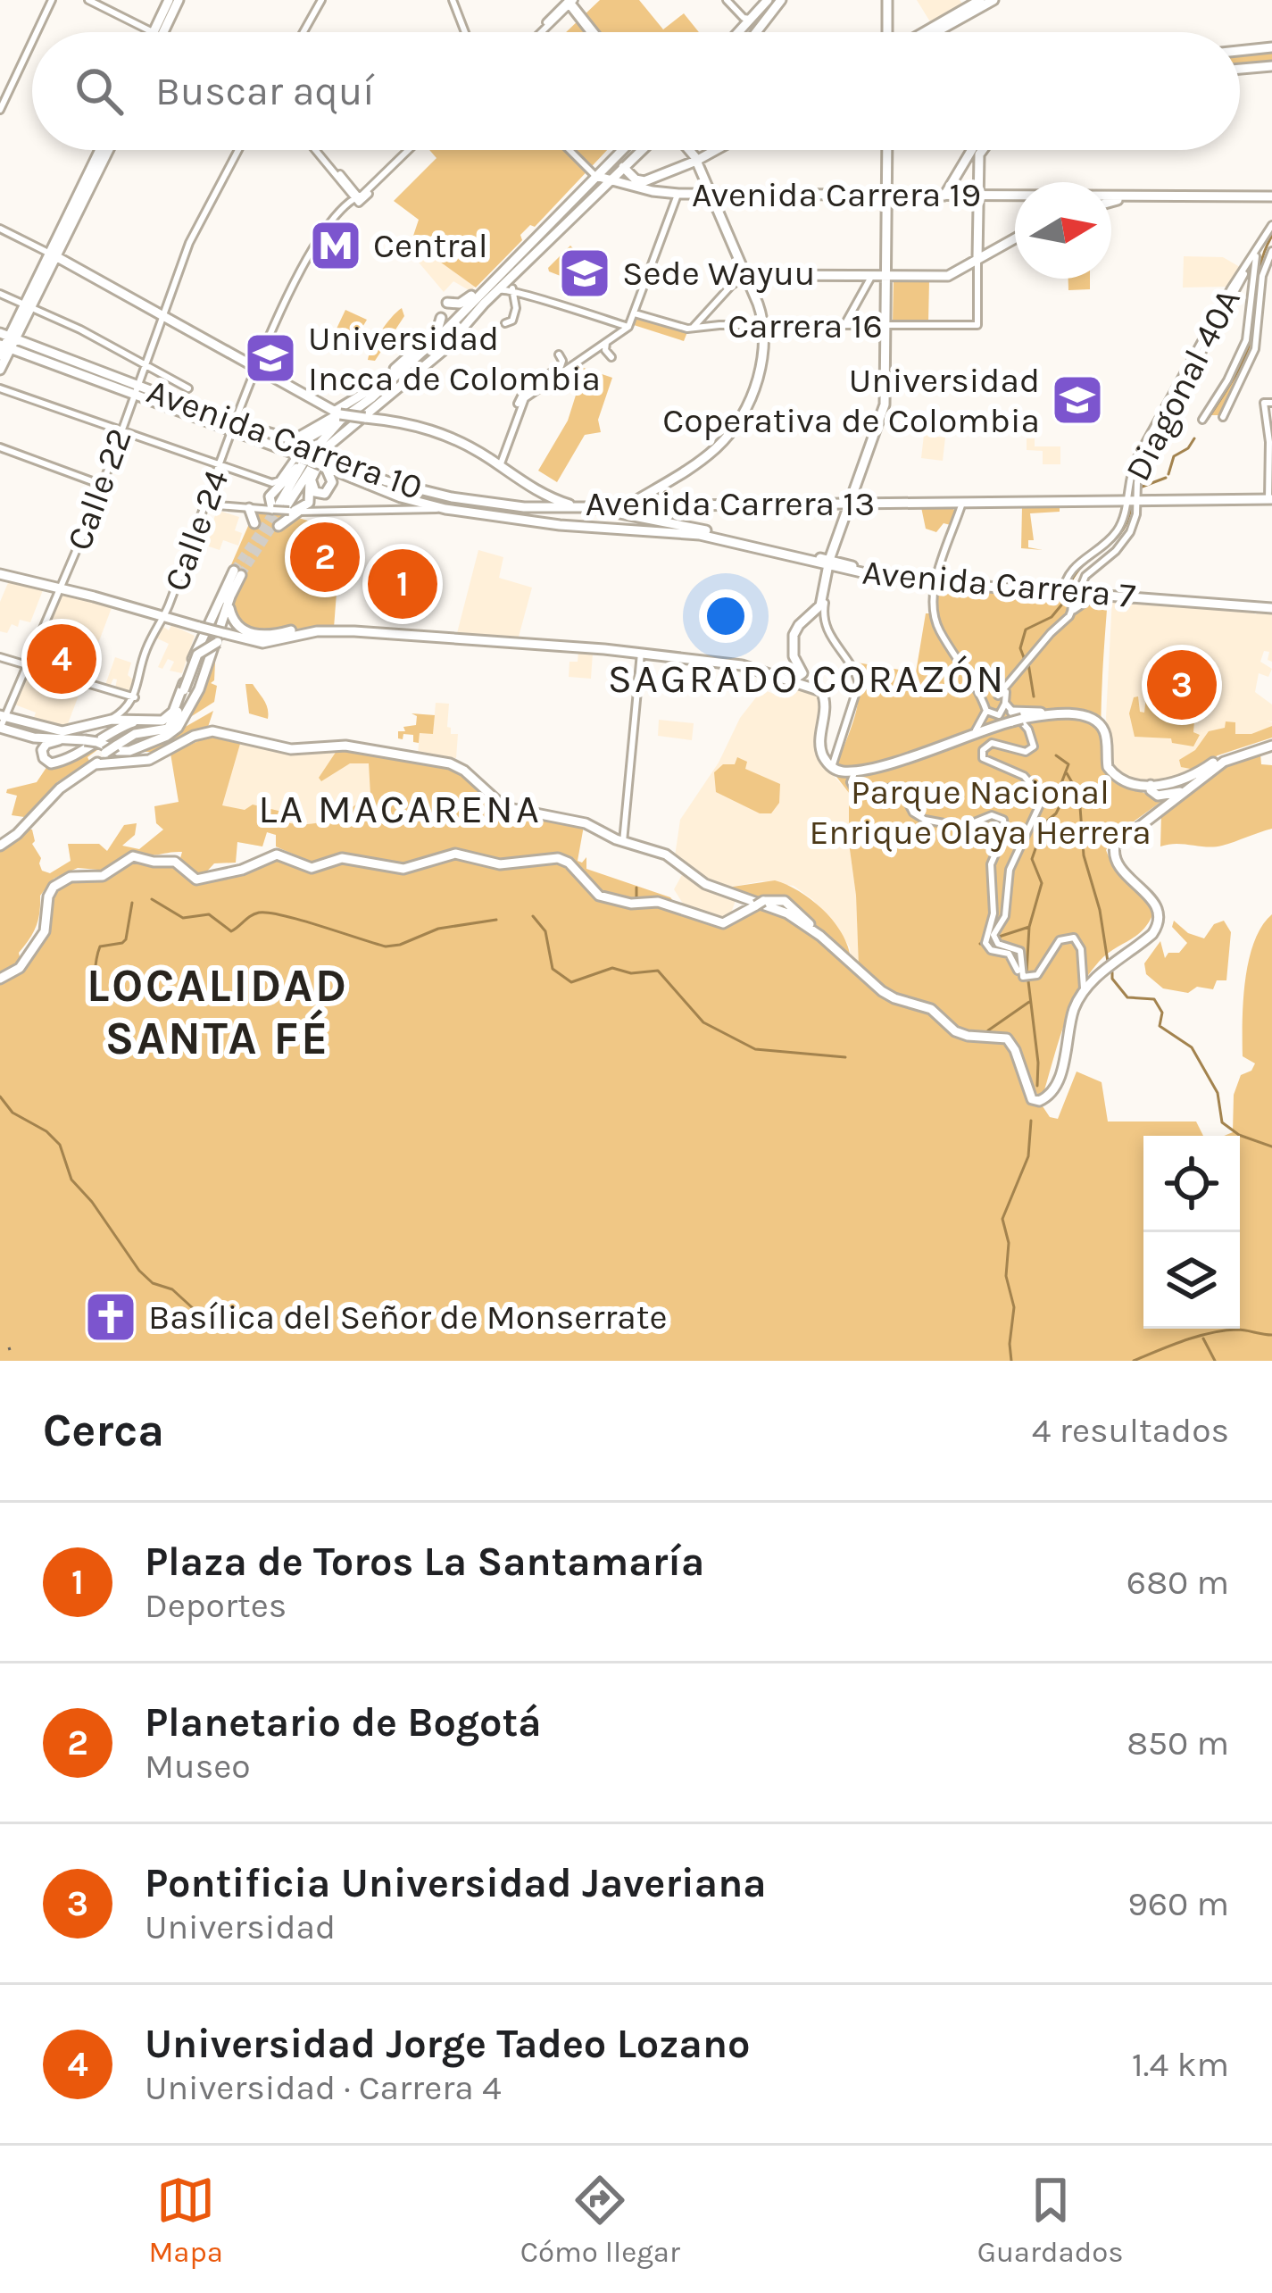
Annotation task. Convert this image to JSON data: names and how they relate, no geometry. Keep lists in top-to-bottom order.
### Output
{
  "streets": {
    "main road": [
      "Avenida Carrera 19",
      "Avenida Carrera 10",
      "Avenida Carrera 13",
      "Avenida Carrera 7"
    ],
    "street": [
      "Carrera 16",
      "Diagonal 40A",
      "Calle 22",
      "Calle 24"
    ]
  },
  "crossings": [
    ["Diagonal 40A", "Avenida Carrera 13"],
    ["Diagonal 40A", "Avenida Carrera 7"],
    ["Avenida Carrera 10", "Calle 22"],
    ["Avenida Carrera 10", "Avenida Carrera 13"],
    ["Avenida Carrera 10", "Calle 24"],
    ["Avenida Carrera 10", "Avenida Carrera 7"],
    ["Calle 22", "Avenida Carrera 13"],
    ["Avenida Carrera 13", "Calle 24"],
    ["Avenida Carrera 13", "Avenida Carrera 7"],
    ["Calle 24", "Avenida Carrera 7"]
  ],
  "districts": ["SAGRADO CORAZÓN", "LA MACARENA", "LOCALIDAD SANTA FÉ"],
  "parks": ["Parque Nacional Enrique Olaya Herrera"],
  "places": {
    "metro station": ["Central"],
    "school or university": ["Sede Wayuu", "Universidad Incca de Colombia", "Universidad Coperativa de Colombia"],
    "church": ["Basílica del Señor de Monserrate"]
  },
  "north": "right",
  "page": {
    "search": "Buscar aquí",
    "pins": [
      "2",
      "1",
      "4",
      "3"
    ],
    "heading": ["Cerca", "4 resultados"],
    "list": [
      {
        "mark": "1",
        "name": "Plaza de Toros La Santamaría",
        "note": "Deportes",
        "value": "680 m"
      },
      {
        "mark": "2",
        "name": "Planetario de Bogotá",
        "note": "Museo",
        "value": "850 m"
      },
      {
        "mark": "3",
        "name": "Pontificia Universidad Javeriana",
        "note": "Universidad",
        "value": "960 m"
      },
      {
        "mark": "4",
        "name": "Universidad Jorge Tadeo Lozano",
        "note": "Universidad · Carrera 4",
        "value": "1.4 km"
      }
    ],
    "nav": ["Mapa", "Cómo llegar", "Guardados"]
  }
}
